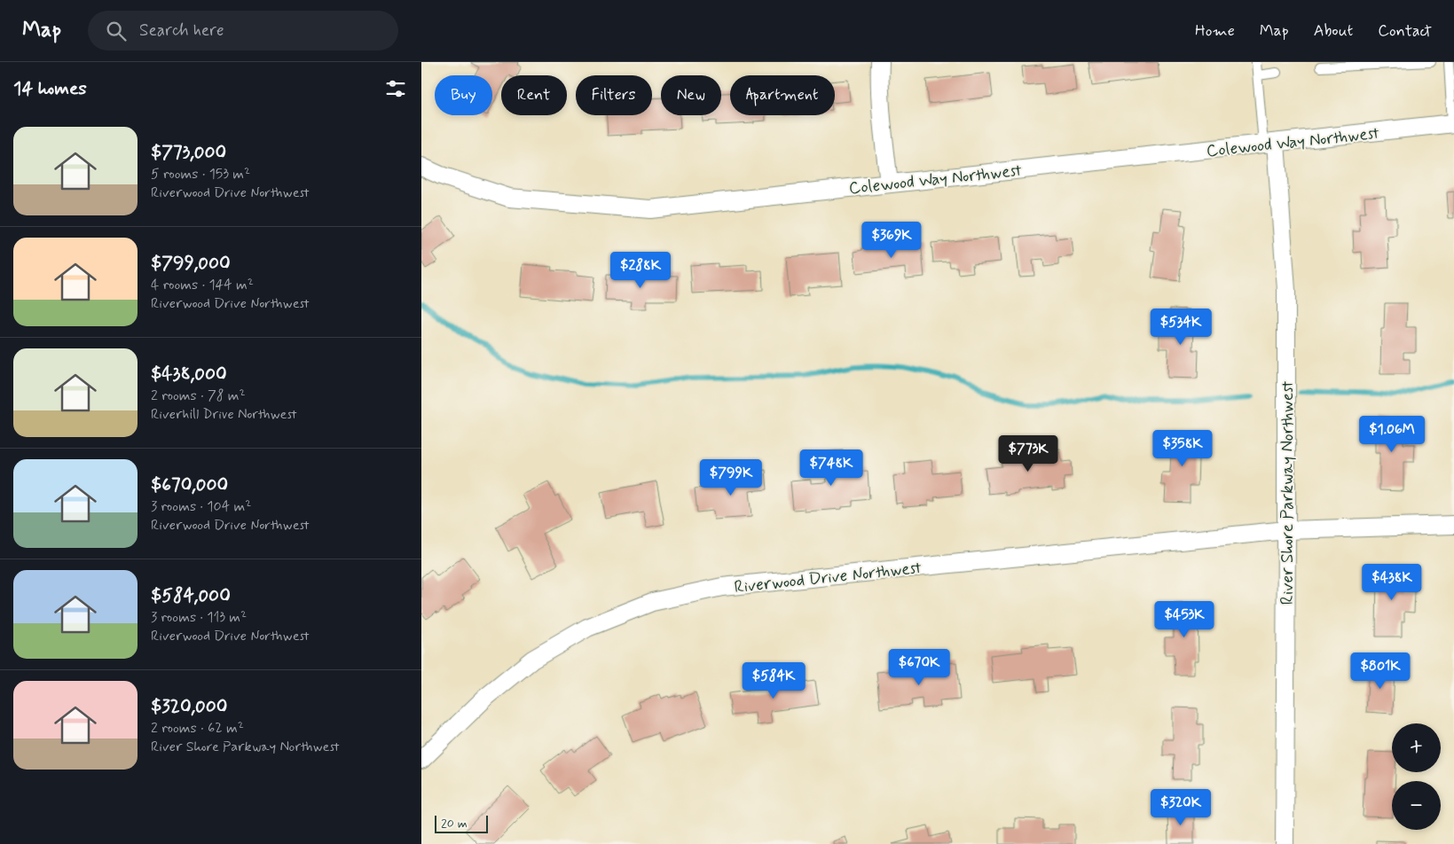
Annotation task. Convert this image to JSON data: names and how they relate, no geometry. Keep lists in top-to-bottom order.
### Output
{
  "streets": {
    "street": ["Colewood Way Northwest", "River Shore Parkway Northwest", "Riverwood Drive Northwest"]
  },
  "crossings": [
    ["Colewood Way Northwest", "River Shore Parkway Northwest"],
    ["River Shore Parkway Northwest", "Riverwood Drive Northwest"]
  ],
  "scale_bar": "20 m",
  "page": {
    "header": "Map",
    "search": "Search here",
    "nav": [
      "Home",
      "Map",
      "About",
      "Contact"
    ],
    "heading": "14 homes",
    "chip": [
      "Buy",
      "Rent",
      "Filters",
      "New",
      "Apartment"
    ],
    "list": [
      {
        "name": "$773,000",
        "note": "5 rooms · 153 m² · Riverwood Drive Northwest"
      },
      {
        "name": "$799,000",
        "note": "4 rooms · 144 m² · Riverwood Drive Northwest"
      },
      {
        "name": "$438,000",
        "note": "2 rooms · 78 m² · Riverhill Drive Northwest"
      },
      {
        "name": "$670,000",
        "note": "3 rooms · 104 m² · Riverwood Drive Northwest"
      },
      {
        "name": "$584,000",
        "note": "3 rooms · 113 m² · Riverwood Drive Northwest"
      },
      {
        "name": "$320,000",
        "note": "2 rooms · 62 m² · River Shore Parkway Northwest"
      }
    ],
    "price": [
      "$369K",
      "$288K",
      "$534K",
      "$1.06M",
      "$358K",
      "$773K",
      "$748K",
      "$799K",
      "$438K",
      "$453K",
      "$670K",
      "$801K",
      "$584K",
      "$320K"
    ],
    "map_buttons": ["+", "−"],
    "scale": "20 m"
  }
}
